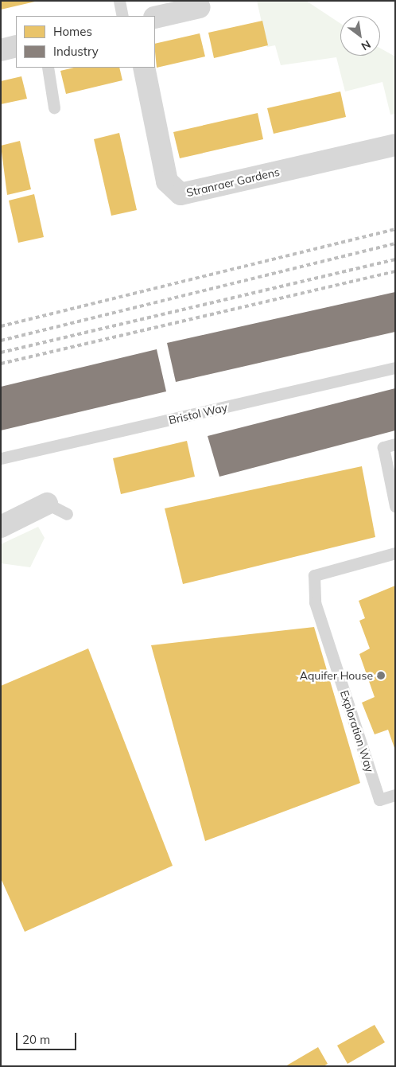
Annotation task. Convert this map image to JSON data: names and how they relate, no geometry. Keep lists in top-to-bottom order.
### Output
{
  "streets": {
    "street": ["Stranraer Gardens"],
    "lane": ["Bristol Way", "Exploration Way"]
  },
  "places": ["Aquifer House"],
  "legend": ["Homes", "Industry"],
  "scale_bar": "20 m",
  "north": "bottom right"
}
